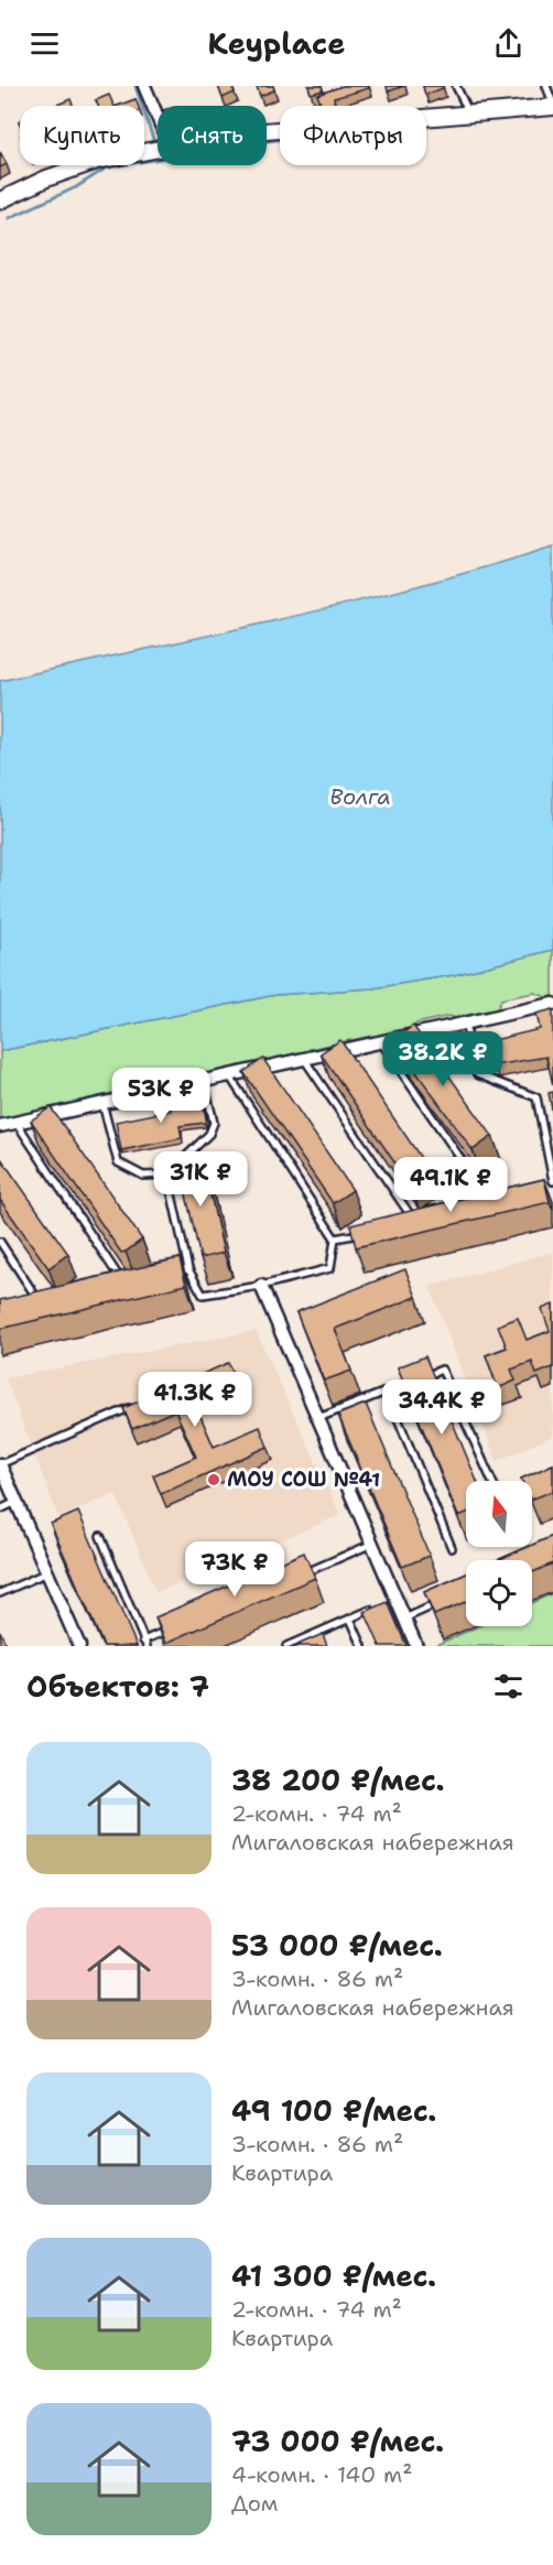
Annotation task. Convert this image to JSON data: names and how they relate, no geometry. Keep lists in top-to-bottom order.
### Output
{
  "water": ["Волга"],
  "places": ["МОУ СОШ №41"],
  "north": "top",
  "page": {
    "header": "Keyplace",
    "chip": ["Купить", "Снять", "Фильтры"],
    "price": [
      "38.2K ₽",
      "53K ₽",
      "31K ₽",
      "49.1K ₽",
      "41.3K ₽",
      "34.4K ₽",
      "73K ₽"
    ],
    "heading": "Объектов: 7",
    "list": [
      {
        "name": "38 200 ₽/мес.",
        "note": "2-комн. · 74 m² · Мигаловская набережная"
      },
      {
        "name": "53 000 ₽/мес.",
        "note": "3-комн. · 86 m² · Мигаловская набережная"
      },
      {
        "name": "49 100 ₽/мес.",
        "note": "3-комн. · 86 m² · Квартира"
      },
      {
        "name": "41 300 ₽/мес.",
        "note": "2-комн. · 74 m² · Квартира"
      },
      {
        "name": "73 000 ₽/мес.",
        "note": "4-комн. · 140 m² · Дом"
      }
    ]
  }
}
